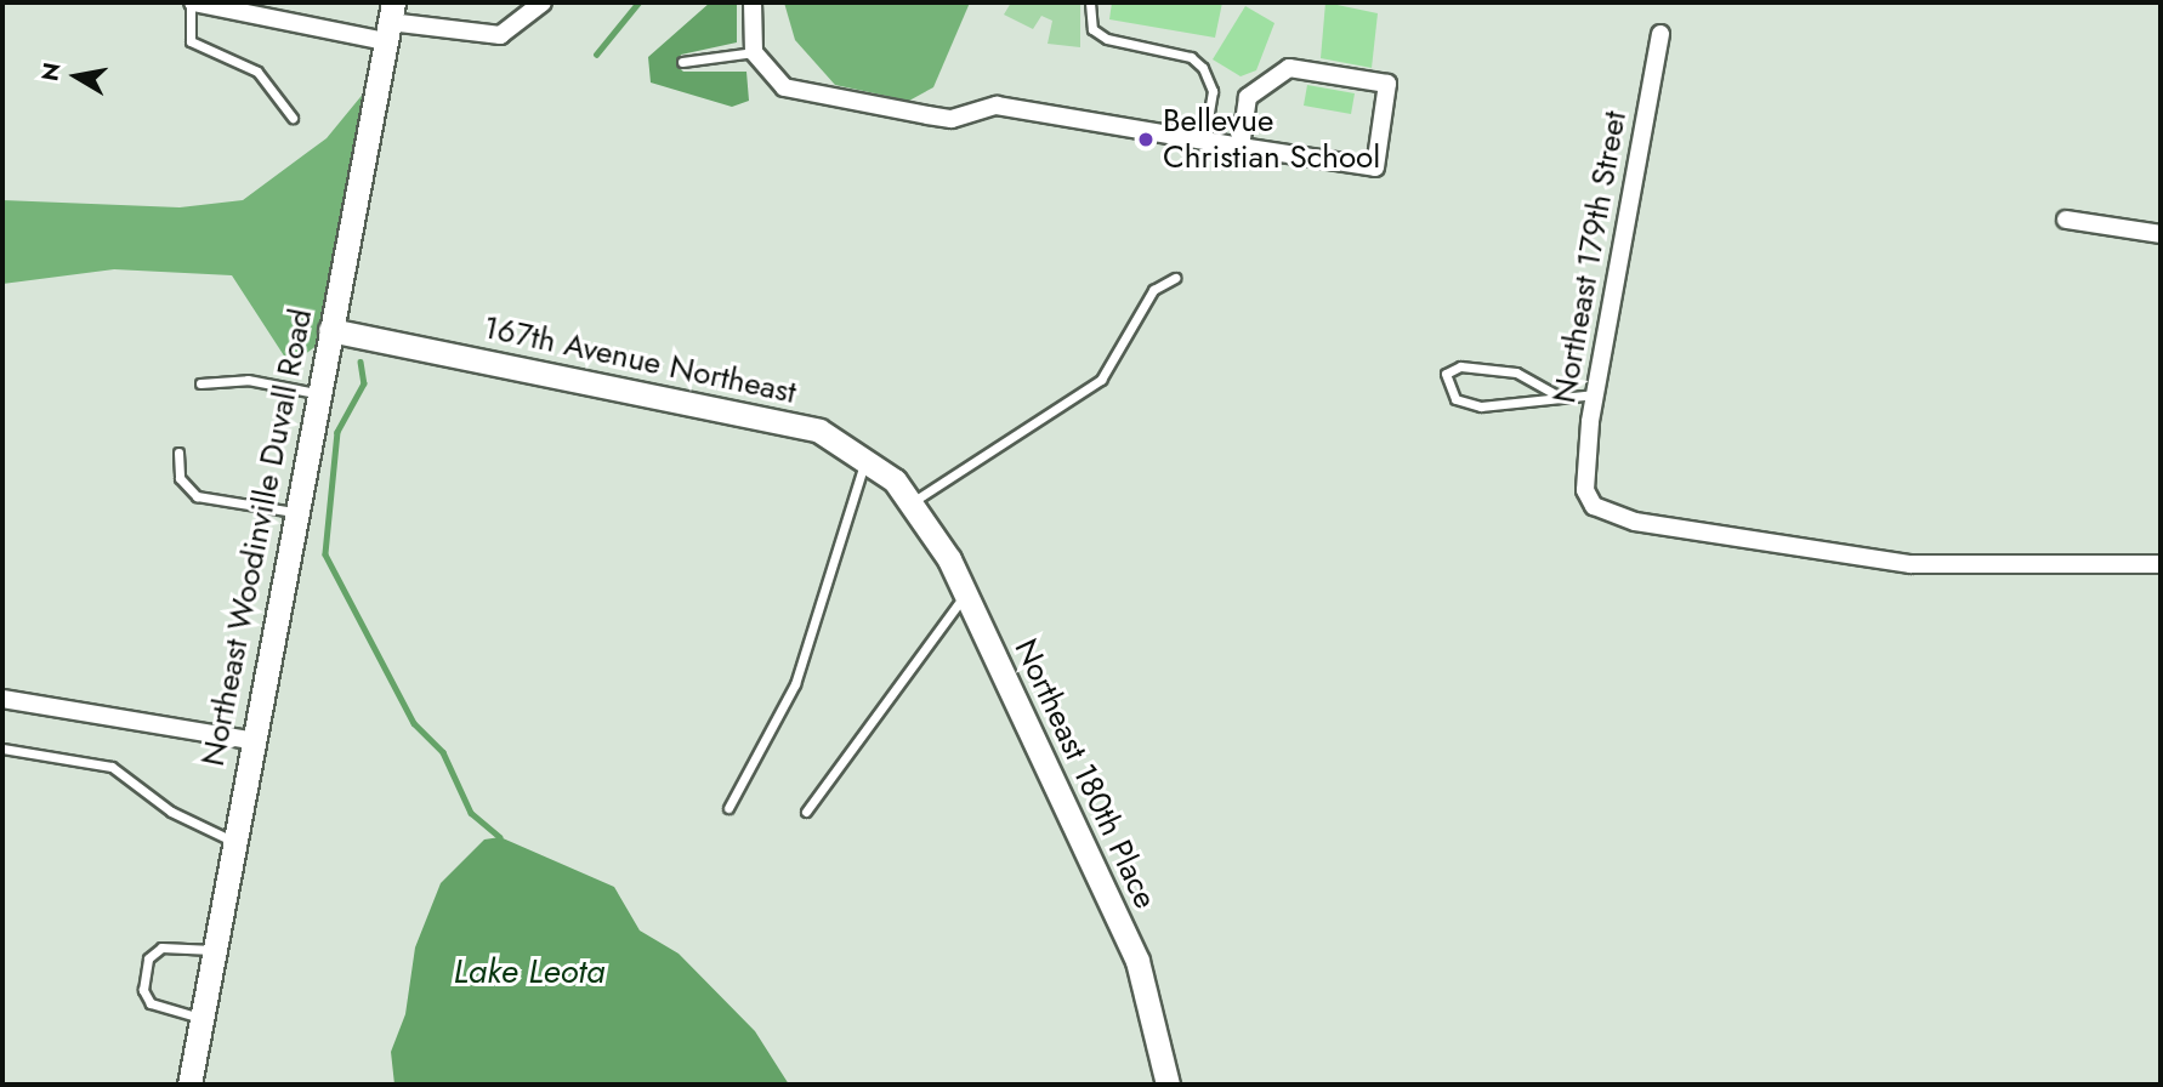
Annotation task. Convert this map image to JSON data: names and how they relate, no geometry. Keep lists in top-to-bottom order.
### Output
{
  "streets": {
    "street": [
      "Northeast 179th Street",
      "167th Avenue Northeast",
      "Northeast Woodinville Duvall Road",
      "Northeast 180th Place"
    ]
  },
  "crossings": [
    ["167th Avenue Northeast", "Northeast Woodinville Duvall Road"],
    ["167th Avenue Northeast", "Northeast 180th Place"]
  ],
  "water": ["Lake Leota"],
  "places": ["Bellevue Christian School"],
  "north": "left"
}
